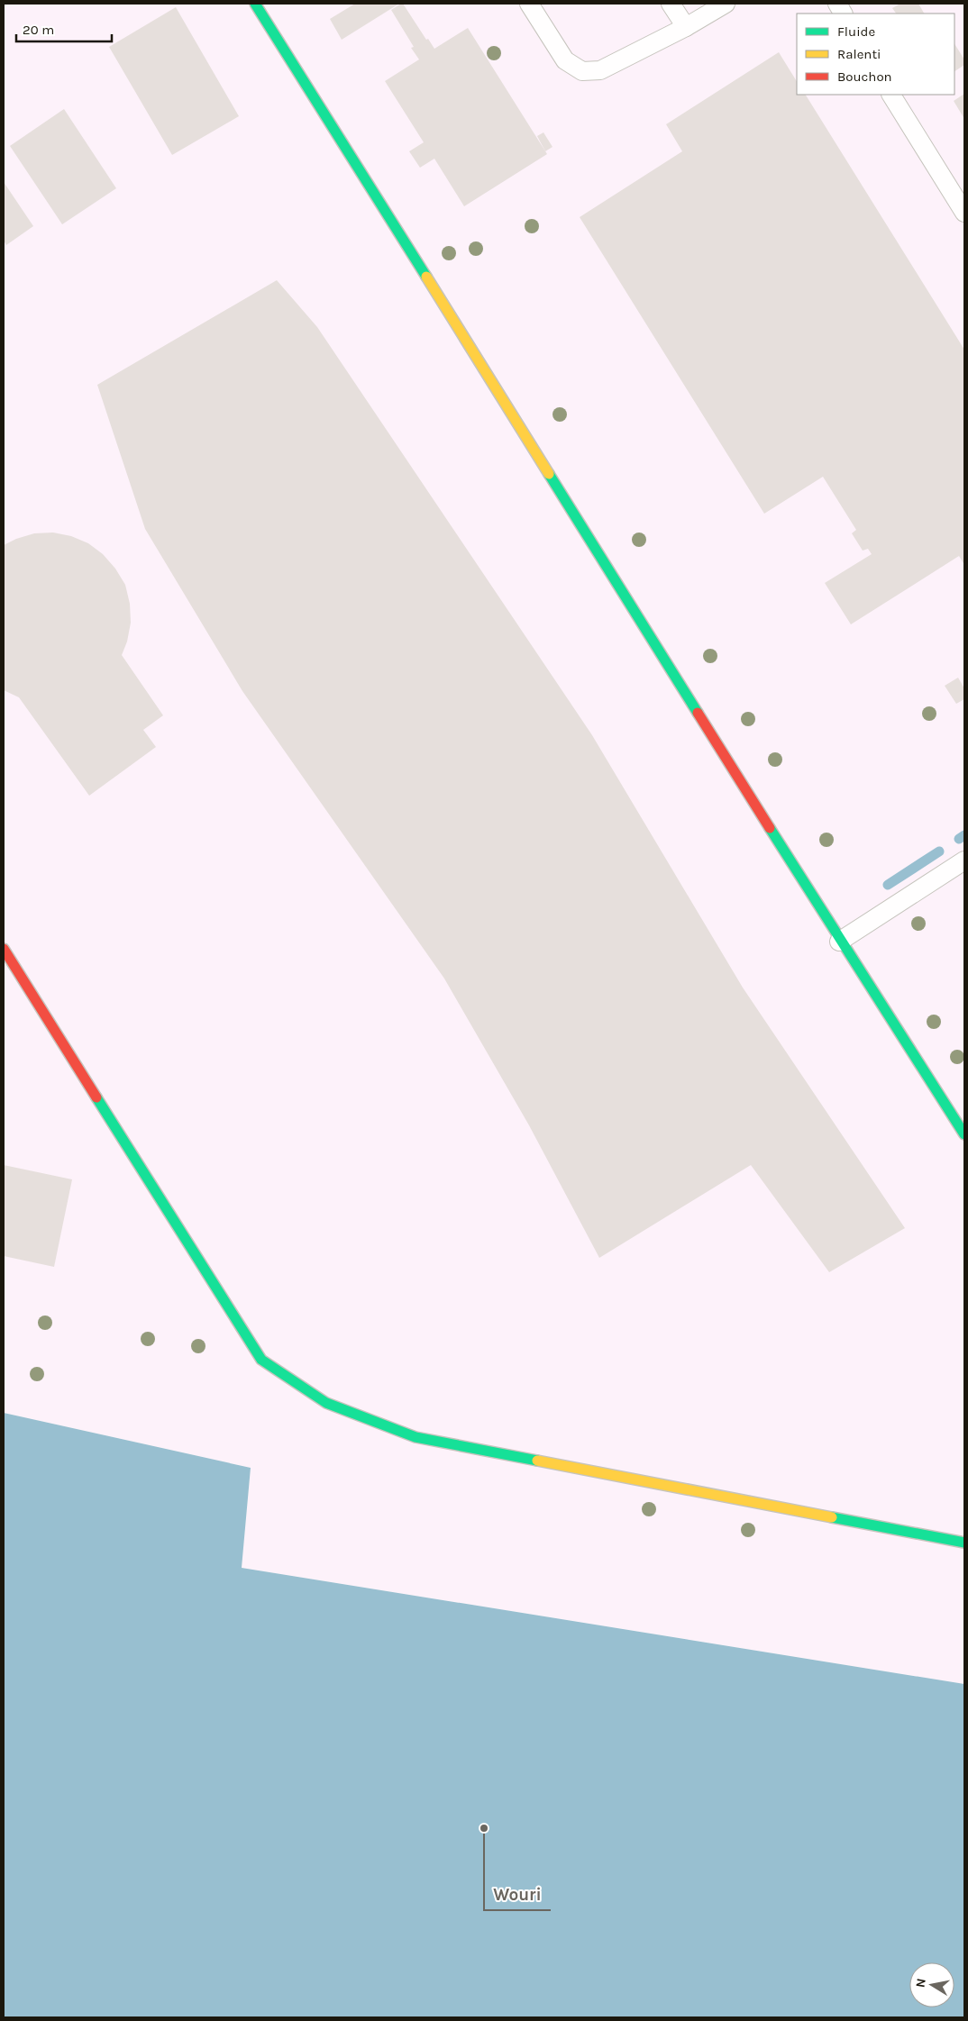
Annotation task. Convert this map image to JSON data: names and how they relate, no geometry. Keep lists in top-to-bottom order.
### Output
{
  "places": ["Wouri"],
  "legend": ["Fluide", "Ralenti", "Bouchon"],
  "scale_bar": "20 m",
  "north": "left"
}
